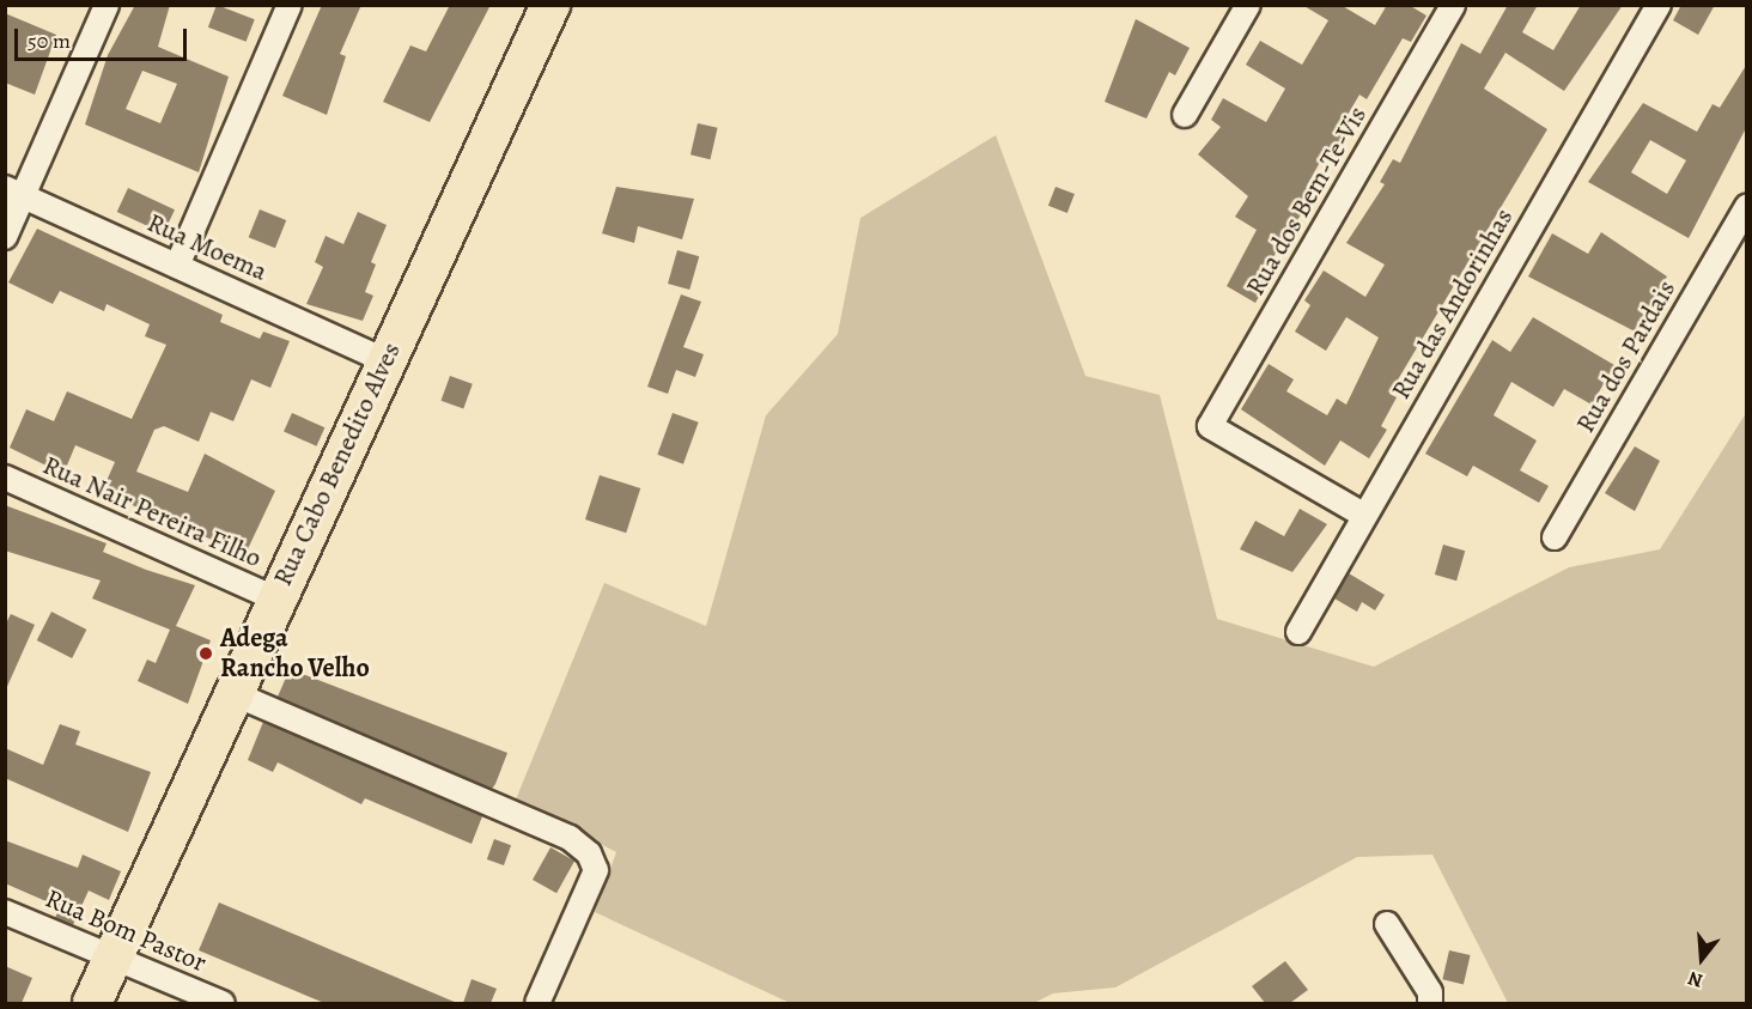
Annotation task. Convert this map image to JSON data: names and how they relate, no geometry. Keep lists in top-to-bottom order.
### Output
{
  "streets": {
    "main road": ["Rua Cabo Benedito Alves"],
    "street": [
      "Rua dos Bem-Te-Vis",
      "Rua Moema",
      "Rua das Andorinhas",
      "Rua dos Pardais",
      "Rua Nair Pereira Filho",
      "Rua Bom Pastor"
    ]
  },
  "crossings": [
    ["Rua dos Bem-Te-Vis", "Rua das Andorinhas"],
    ["Rua Moema", "Rua Cabo Benedito Alves"],
    ["Rua Cabo Benedito Alves", "Rua Nair Pereira Filho"],
    ["Rua Cabo Benedito Alves", "Rua Bom Pastor"]
  ],
  "places": ["Adega Rancho Velho"],
  "scale_bar": "50 m",
  "north": "bottom"
}
